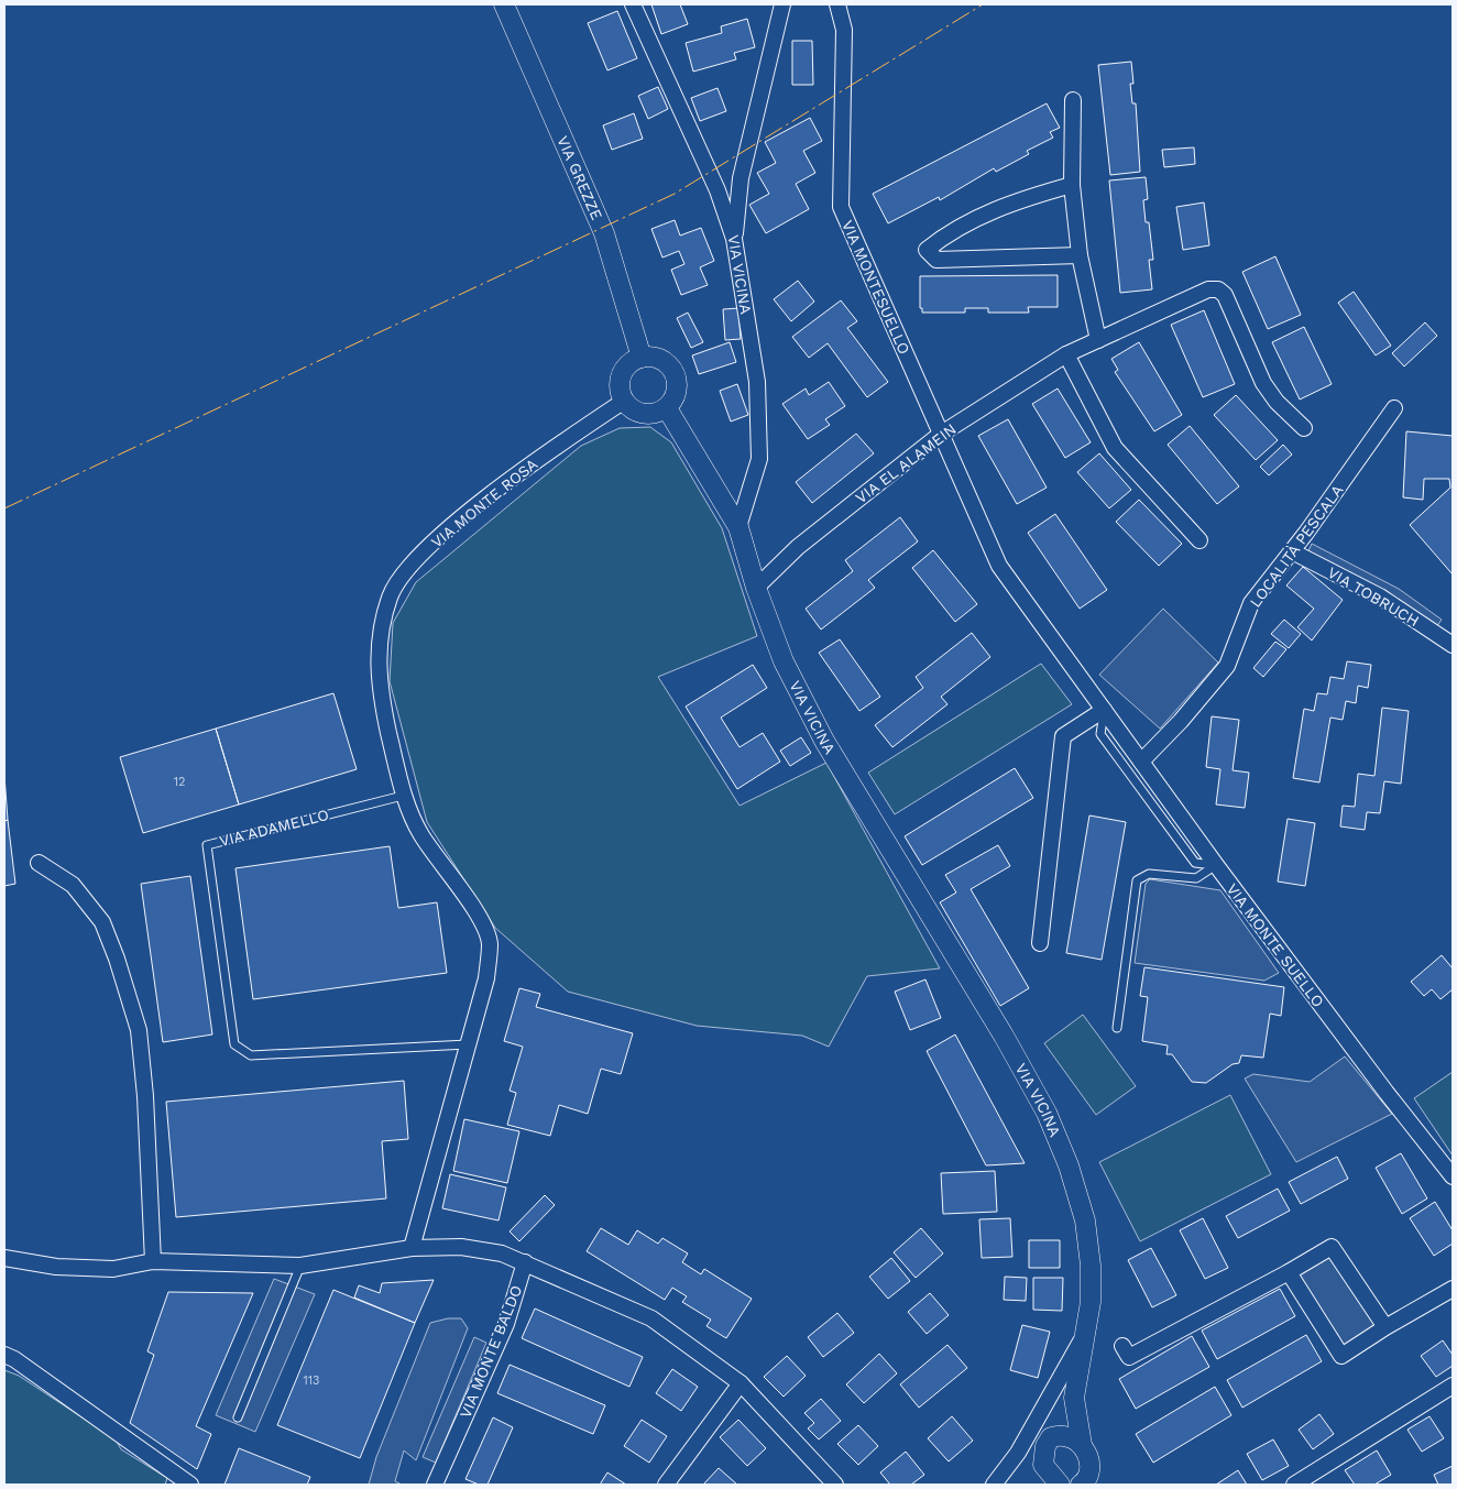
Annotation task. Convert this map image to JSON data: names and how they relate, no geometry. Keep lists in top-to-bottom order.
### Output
{
  "streets": {
    "street": [
      "VIA GREZZE",
      "VIA VICINA",
      "VIA MONTESUELLO",
      "VIA EL ALAMEIN",
      "VIA MONTE ROSA",
      "LOCALITÀ PESCALA",
      "VIA TOBRUCH",
      "VIA MONTE SUELLO",
      "VIA MONTE BALDO"
    ],
    "lane": ["VIA ADAMELLO"]
  },
  "crossings": [
    ["VIA GREZZE", "VIA MONTE ROSA"],
    ["VIA VICINA", "VIA EL ALAMEIN"],
    ["VIA MONTESUELLO", "VIA EL ALAMEIN"],
    ["VIA MONTESUELLO", "VIA MONTE SUELLO"],
    ["VIA EL ALAMEIN", "VIA MONTE SUELLO"],
    ["VIA MONTE ROSA", "VIA ADAMELLO"],
    ["LOCALITÀ PESCALA", "VIA TOBRUCH"],
    ["LOCALITÀ PESCALA", "VIA MONTE SUELLO"]
  ],
  "house_numbers": ["12", "113"]
}
